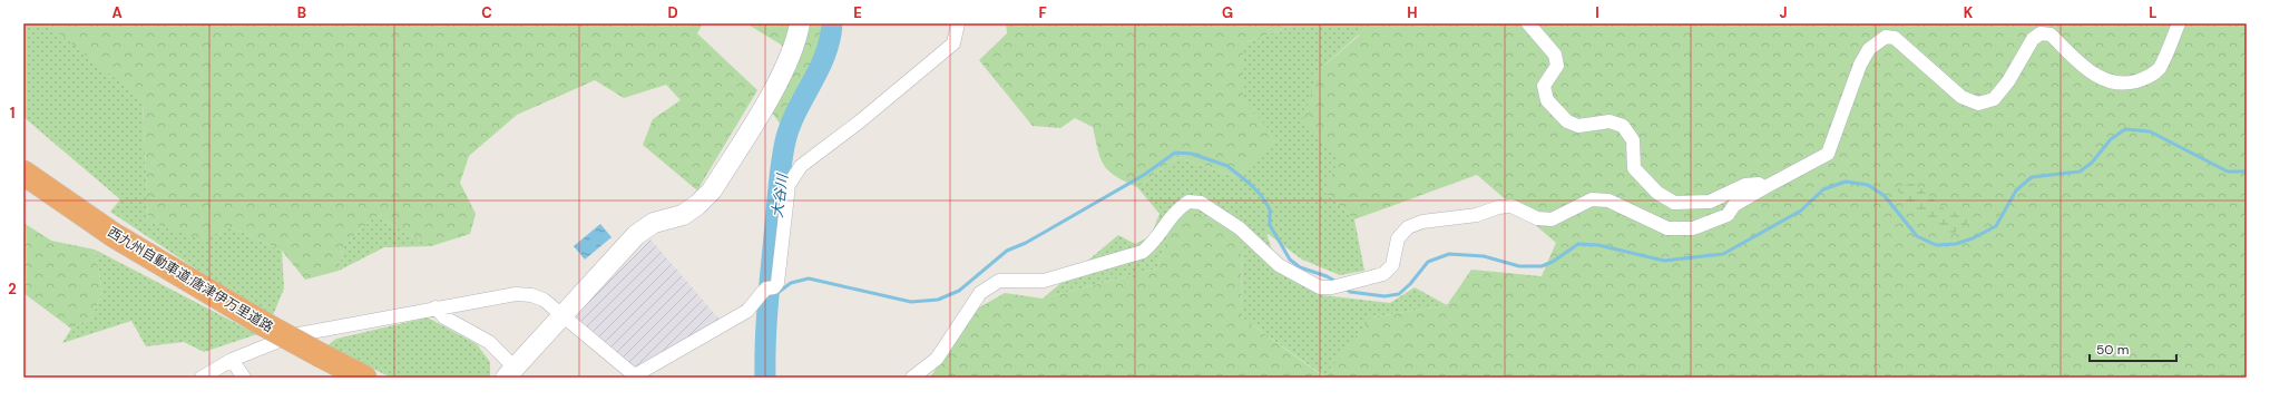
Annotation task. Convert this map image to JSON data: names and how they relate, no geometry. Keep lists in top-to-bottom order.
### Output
{
  "streets": {
    "highway": ["西九州自動車道;唐津伊万里道路"]
  },
  "water": ["大谷川"],
  "scale_bar": "50 m",
  "grid": {
    "columns": [
      "A",
      "B",
      "C",
      "D",
      "E",
      "F",
      "G",
      "H",
      "I",
      "J",
      "K",
      "L"
    ],
    "rows": ["1", "2"]
  }
}
